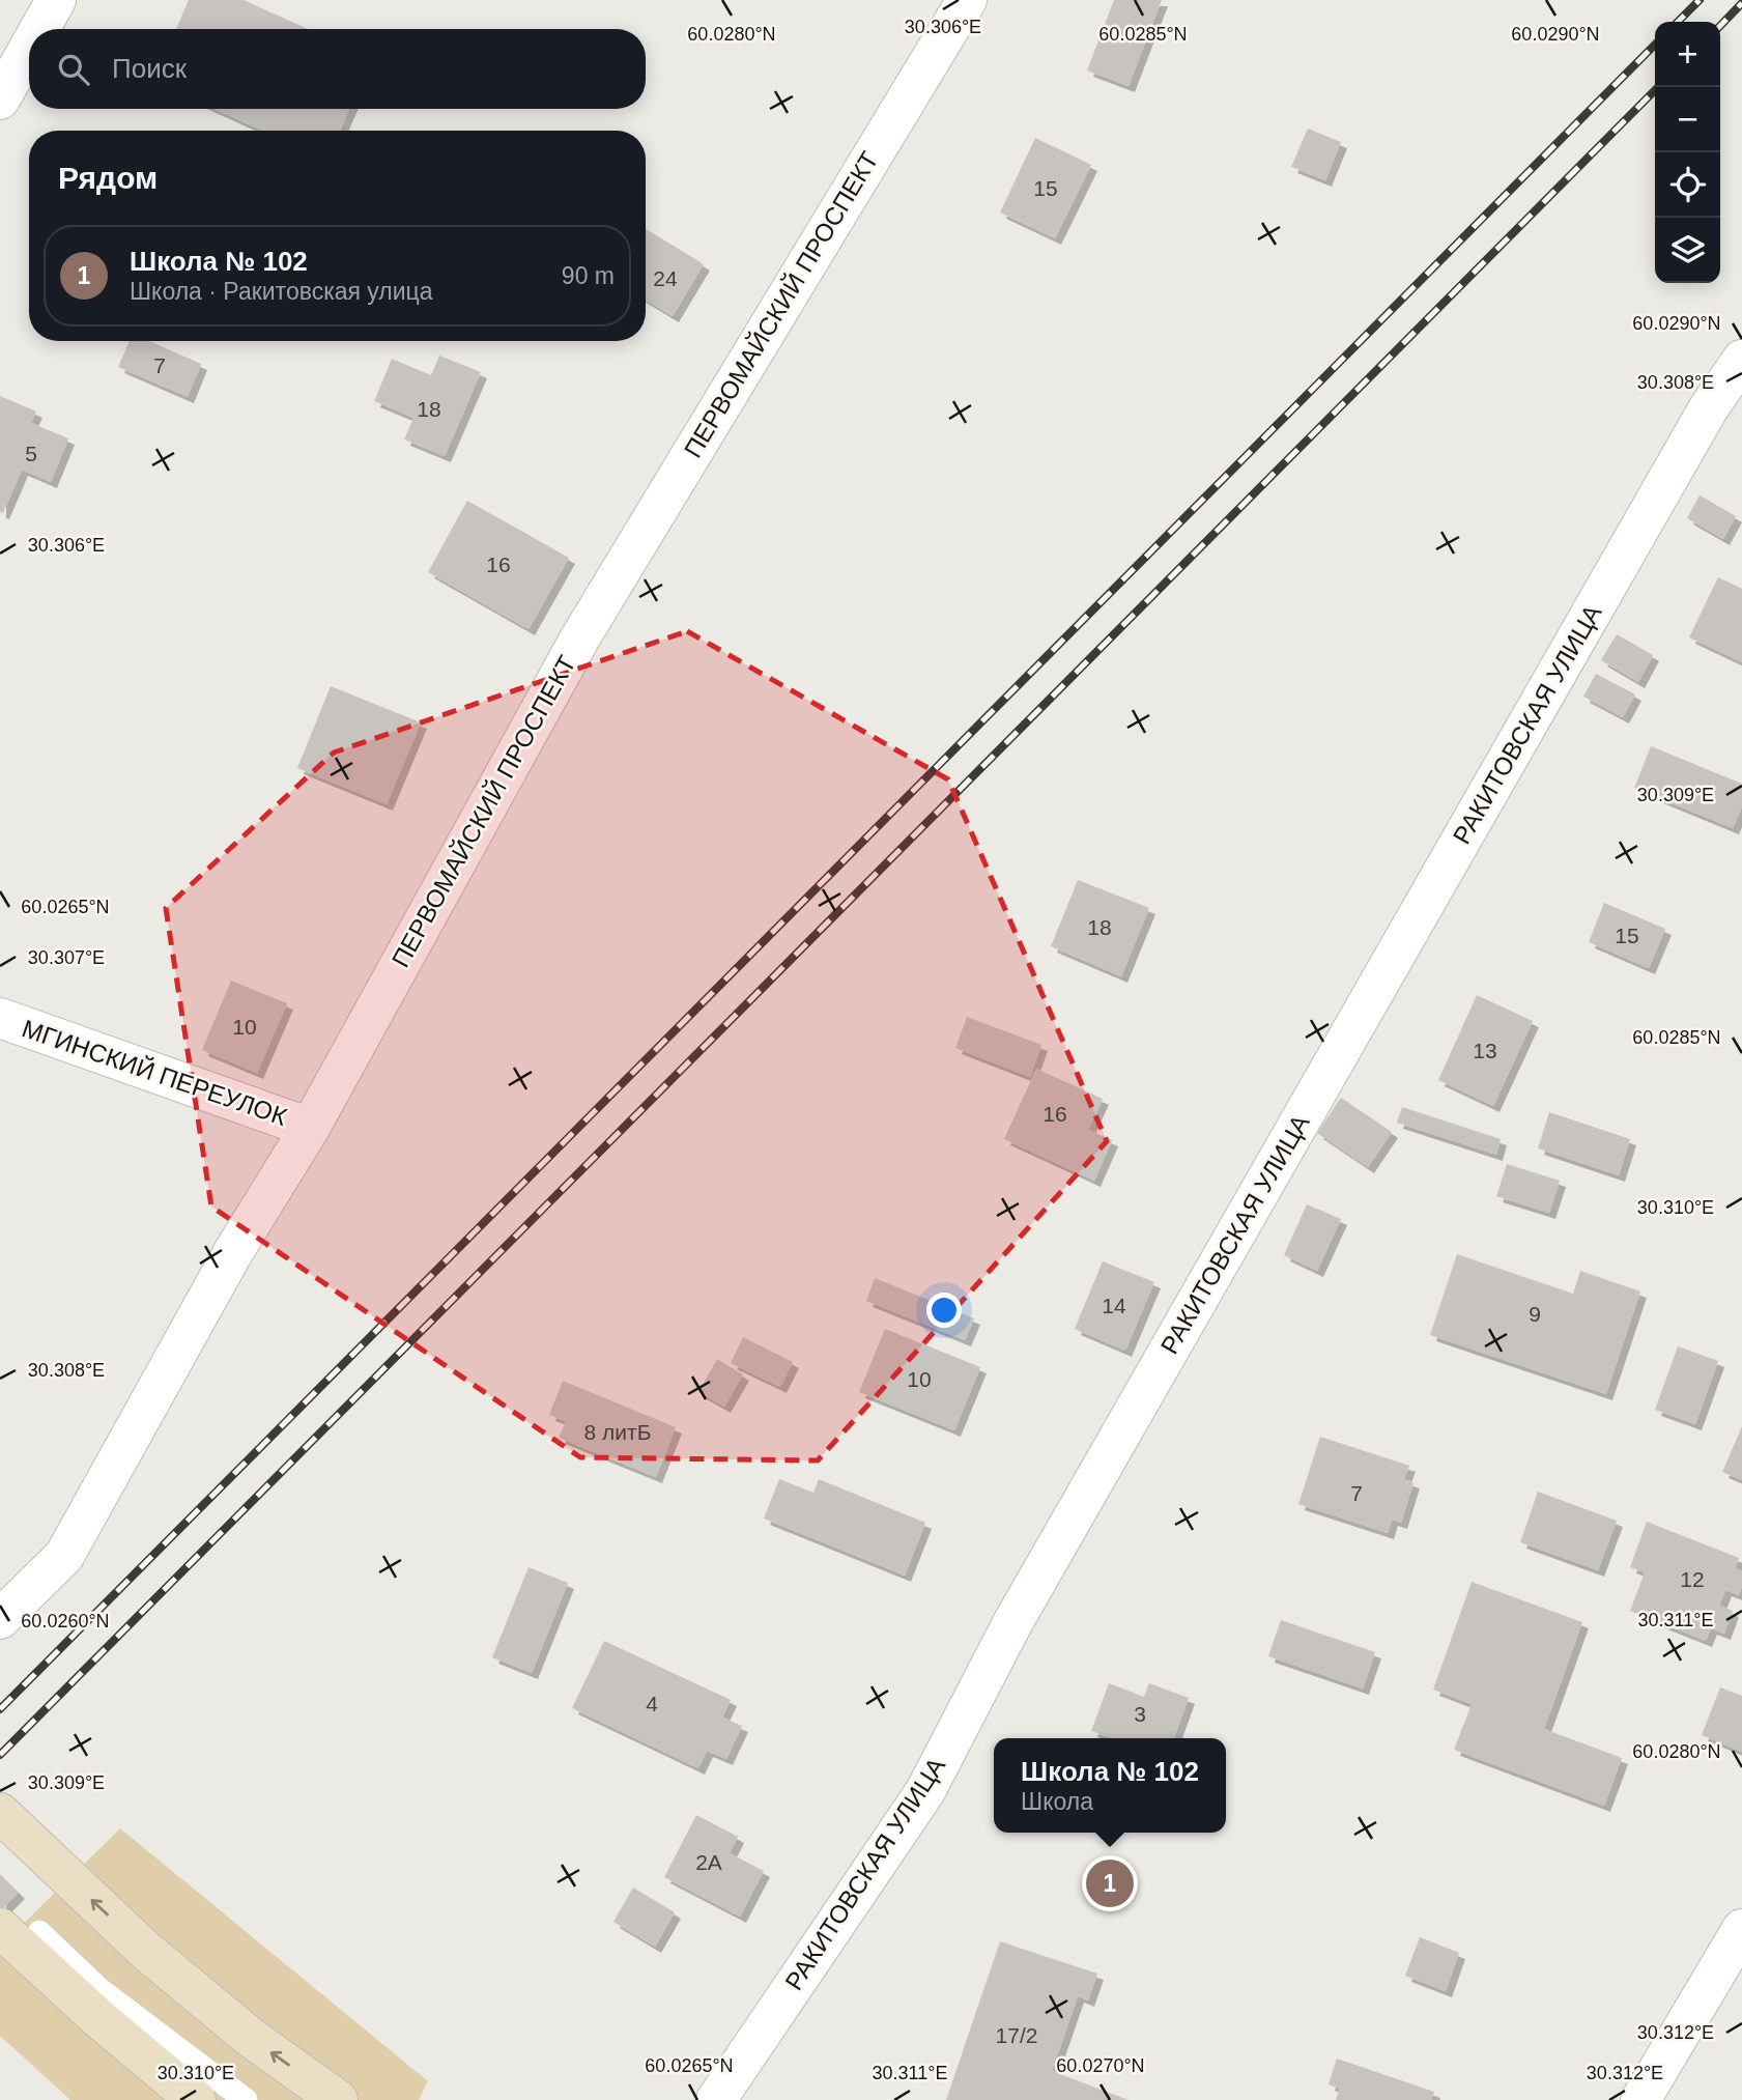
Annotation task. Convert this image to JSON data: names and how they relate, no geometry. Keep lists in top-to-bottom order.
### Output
{
  "streets": {
    "street": ["ПЕРВОМАЙСКИЙ ПРОСПЕКТ", "РАКИТОВСКАЯ УЛИЦА", "МГИНСКИЙ ПЕРЕУЛОК"]
  },
  "crossings": [
    ["ПЕРВОМАЙСКИЙ ПРОСПЕКТ", "МГИНСКИЙ ПЕРЕУЛОК"]
  ],
  "house_numbers": [
    "15",
    "24",
    "7",
    "18",
    "5",
    "16",
    "18",
    "15",
    "10",
    "13",
    "16",
    "14",
    "9",
    "10",
    "8 литБ",
    "7",
    "12",
    "4",
    "3",
    "2А",
    "17/2"
  ],
  "page": {
    "map_buttons": ["+", "−"],
    "search": "Поиск",
    "heading": "Рядом",
    "list": [
      {
        "mark": "1",
        "name": "Школа № 102",
        "note": "Школа · Ракитовская улица",
        "value": "90 m"
      }
    ],
    "popup": ["Школа № 102", "Школа"],
    "pins": "1"
  },
  "coordinates": [
    "30.306°E",
    "60.0280°N",
    "60.0285°N",
    "60.0290°N",
    "30.308°E",
    "30.309°E",
    "60.0265°N",
    "30.307°E",
    "30.310°E",
    "30.311°E",
    "60.0260°N",
    "30.312°E",
    "60.0270°N"
  ]
}
